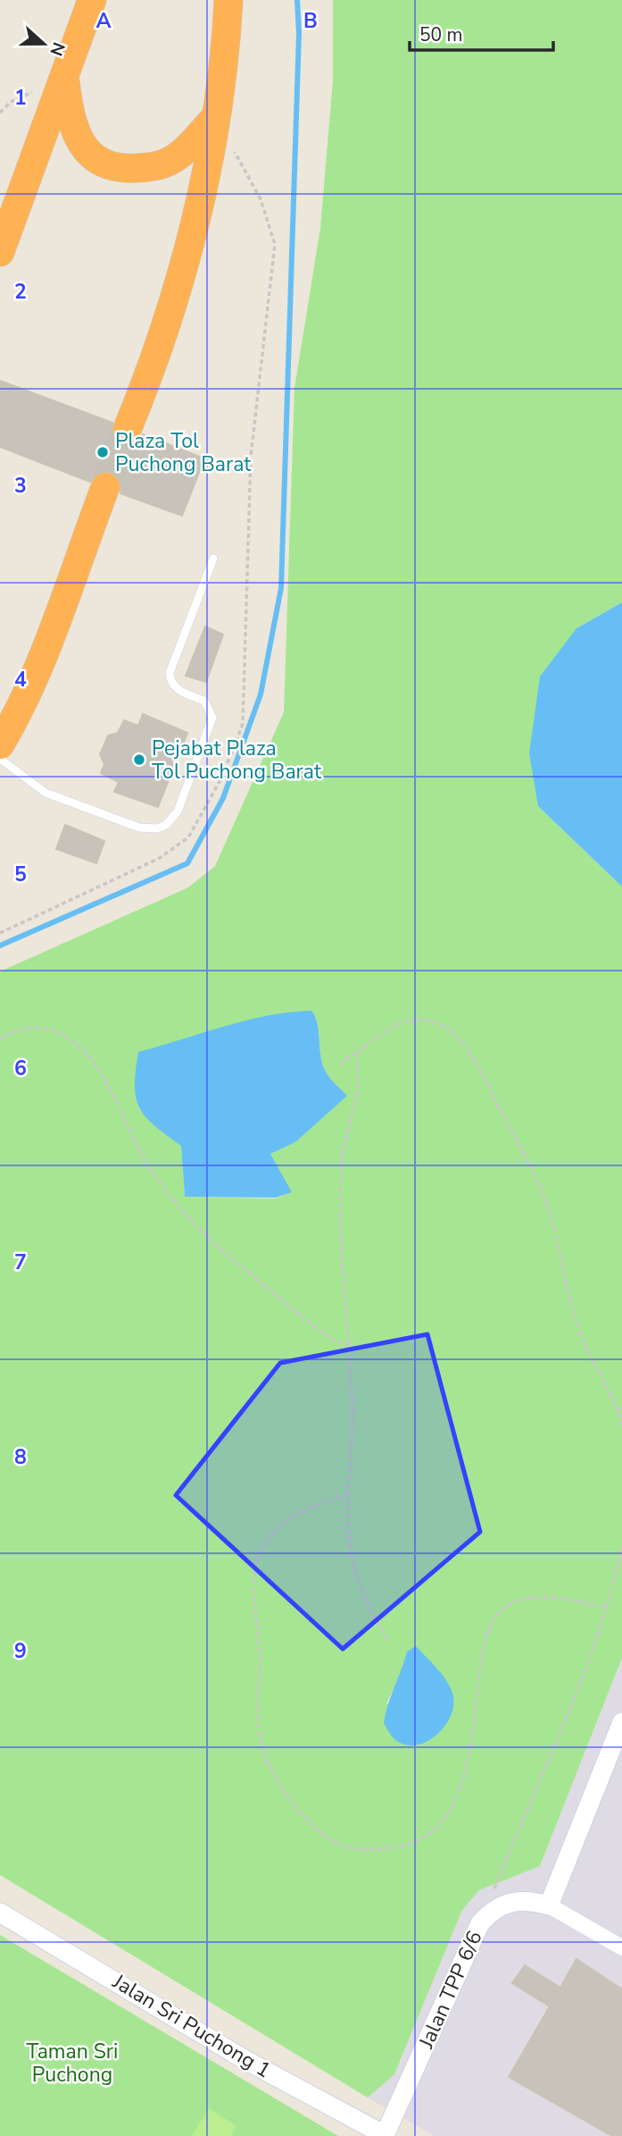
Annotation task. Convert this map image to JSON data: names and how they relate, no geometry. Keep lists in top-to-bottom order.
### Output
{
  "streets": {
    "street": ["Jalan TPP 6/6", "Jalan Sri Puchong 1"]
  },
  "crossings": [
    ["Jalan TPP 6/6", "Jalan Sri Puchong 1"]
  ],
  "parks": ["Taman Sri Puchong"],
  "places": ["Plaza Tol Puchong Barat", "Pejabat Plaza Tol Puchong Barat"],
  "scale_bar": "50 m",
  "north": "right",
  "grid": {
    "columns": ["A", "B"],
    "rows": [
      "1",
      "2",
      "3",
      "4",
      "5",
      "6",
      "7",
      "8",
      "9"
    ]
  }
}
